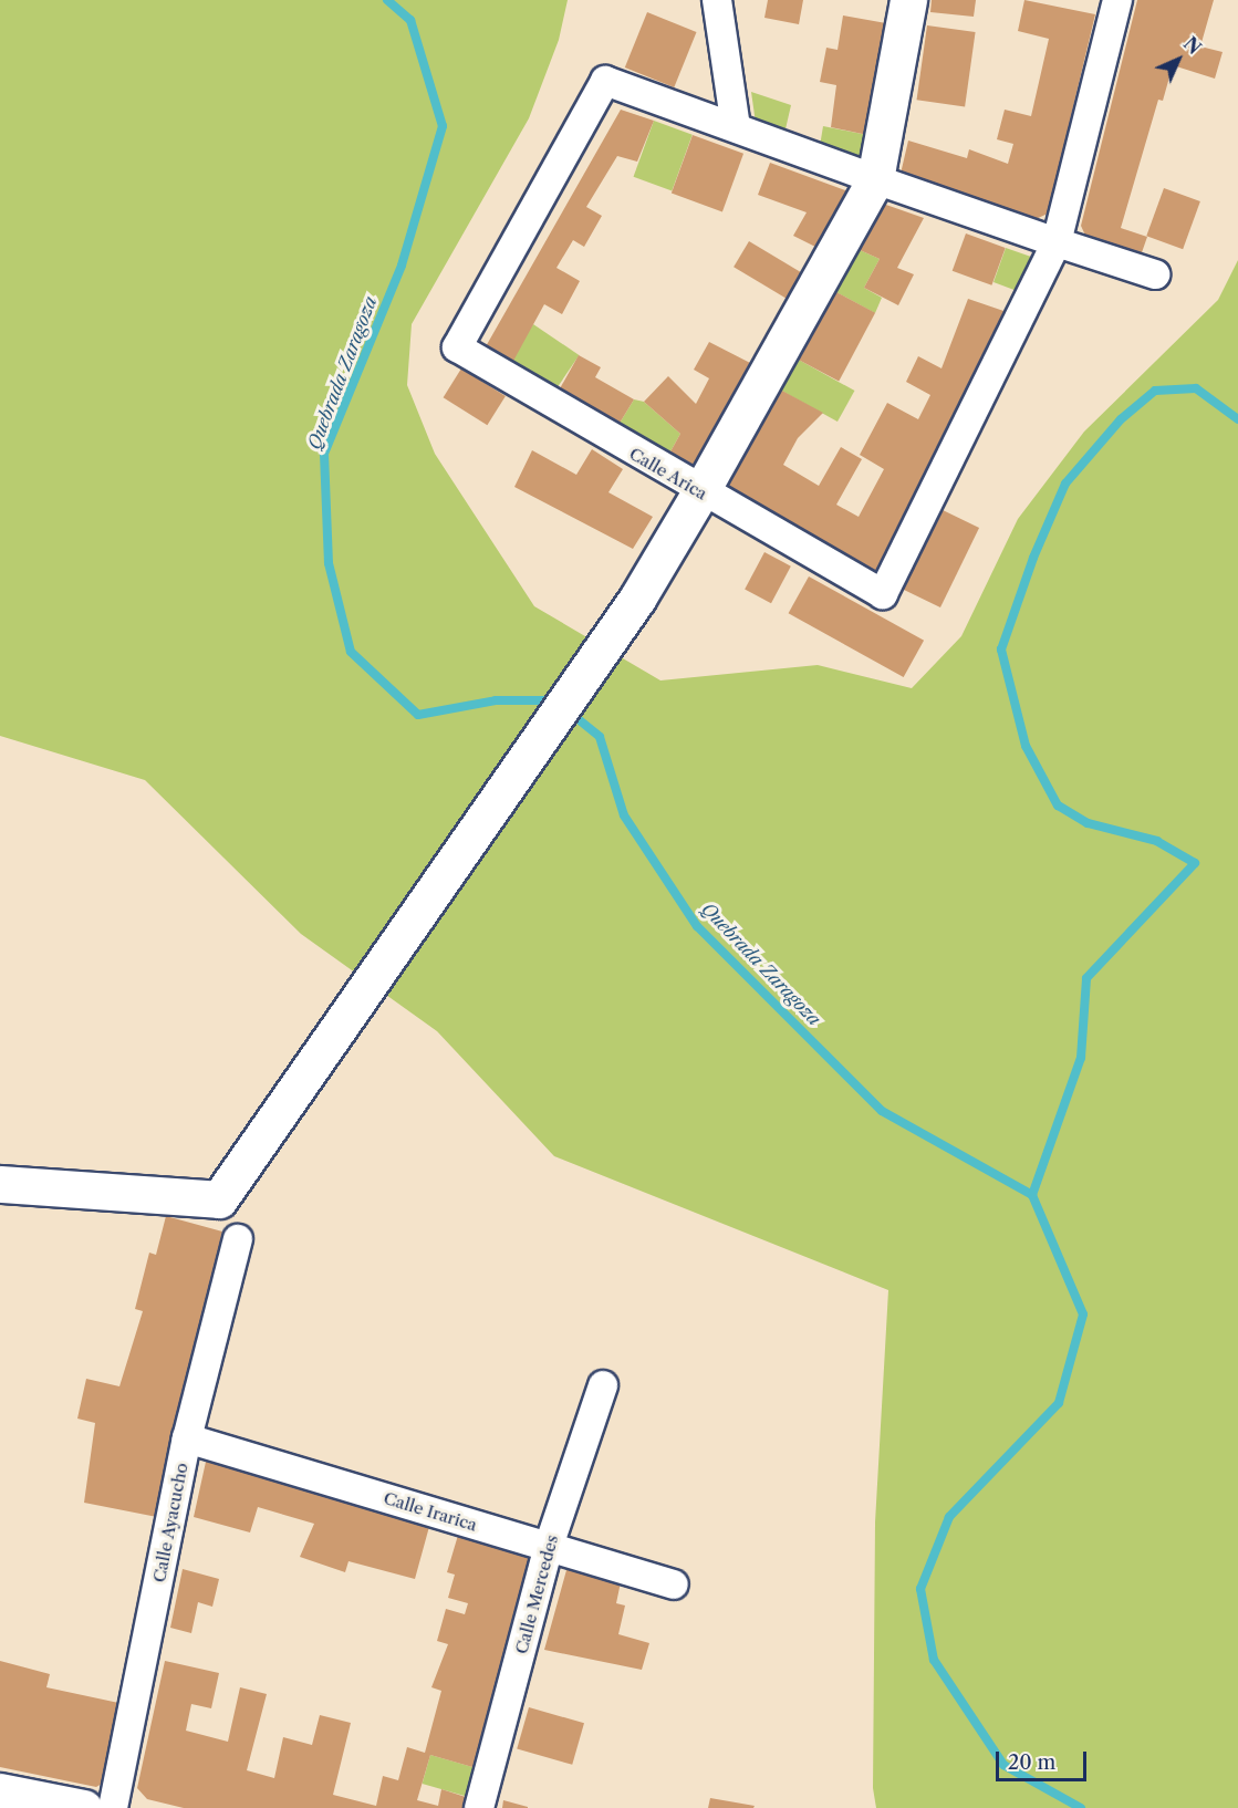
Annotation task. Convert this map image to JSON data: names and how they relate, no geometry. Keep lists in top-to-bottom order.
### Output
{
  "streets": {
    "street": [
      "Calle Arica",
      "Calle Irarica",
      "Calle Ayacucho",
      "Calle Mercedes"
    ]
  },
  "crossings": [
    ["Calle Irarica", "Calle Ayacucho"],
    ["Calle Irarica", "Calle Mercedes"]
  ],
  "water": ["Quebrada Zaragoza"],
  "scale_bar": "20 m",
  "north": "top right"
}
